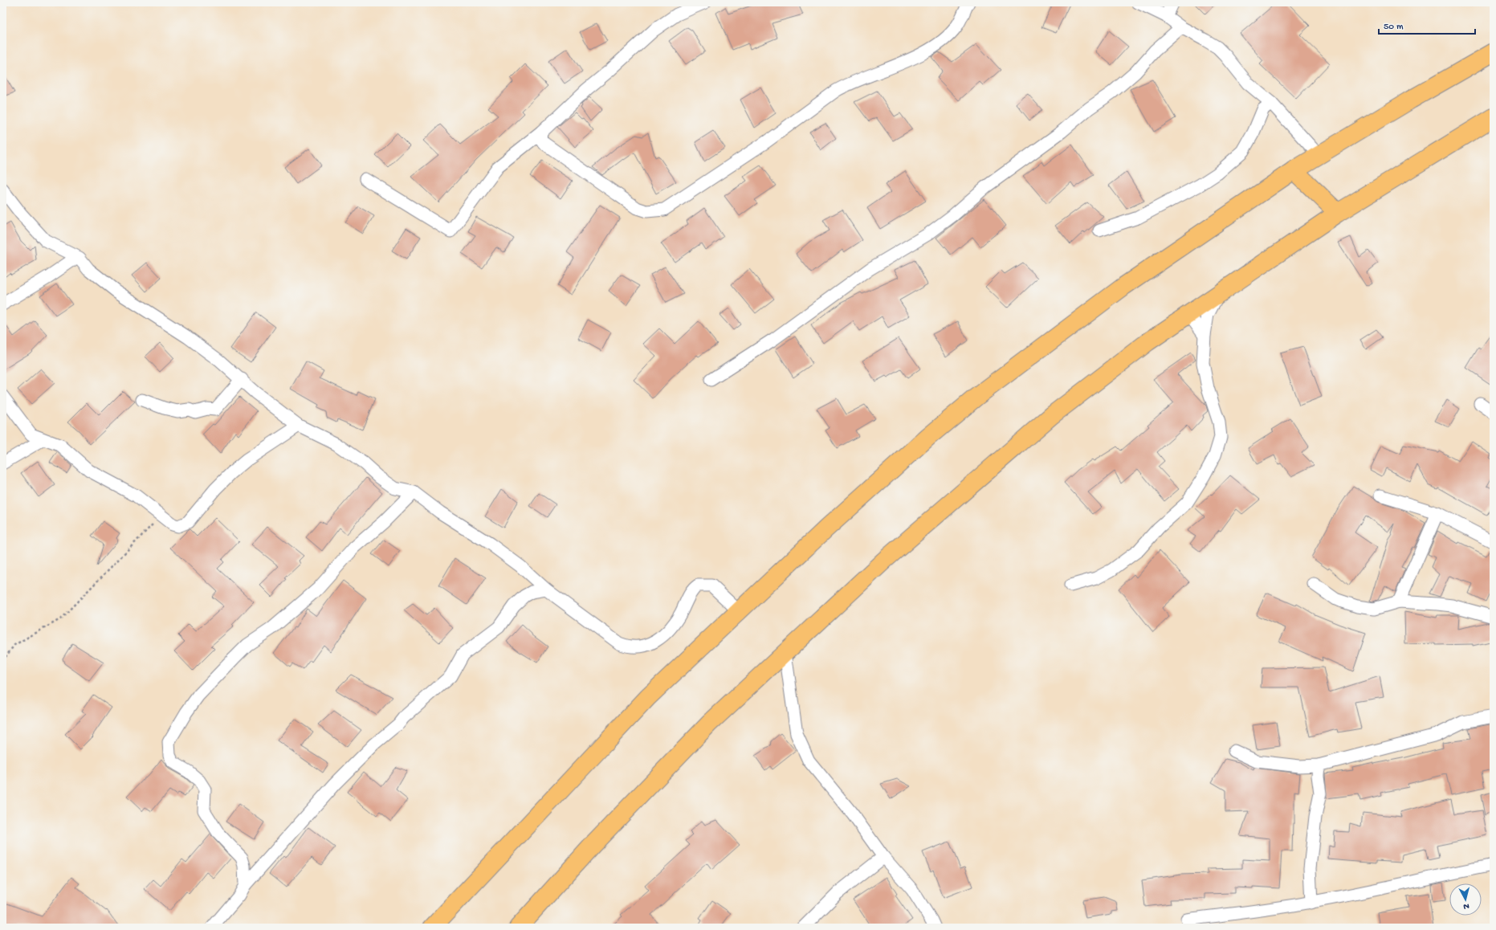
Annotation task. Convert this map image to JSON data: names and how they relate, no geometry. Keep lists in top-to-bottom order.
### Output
{
  "scale_bar": "50 m",
  "north": "bottom"
}
